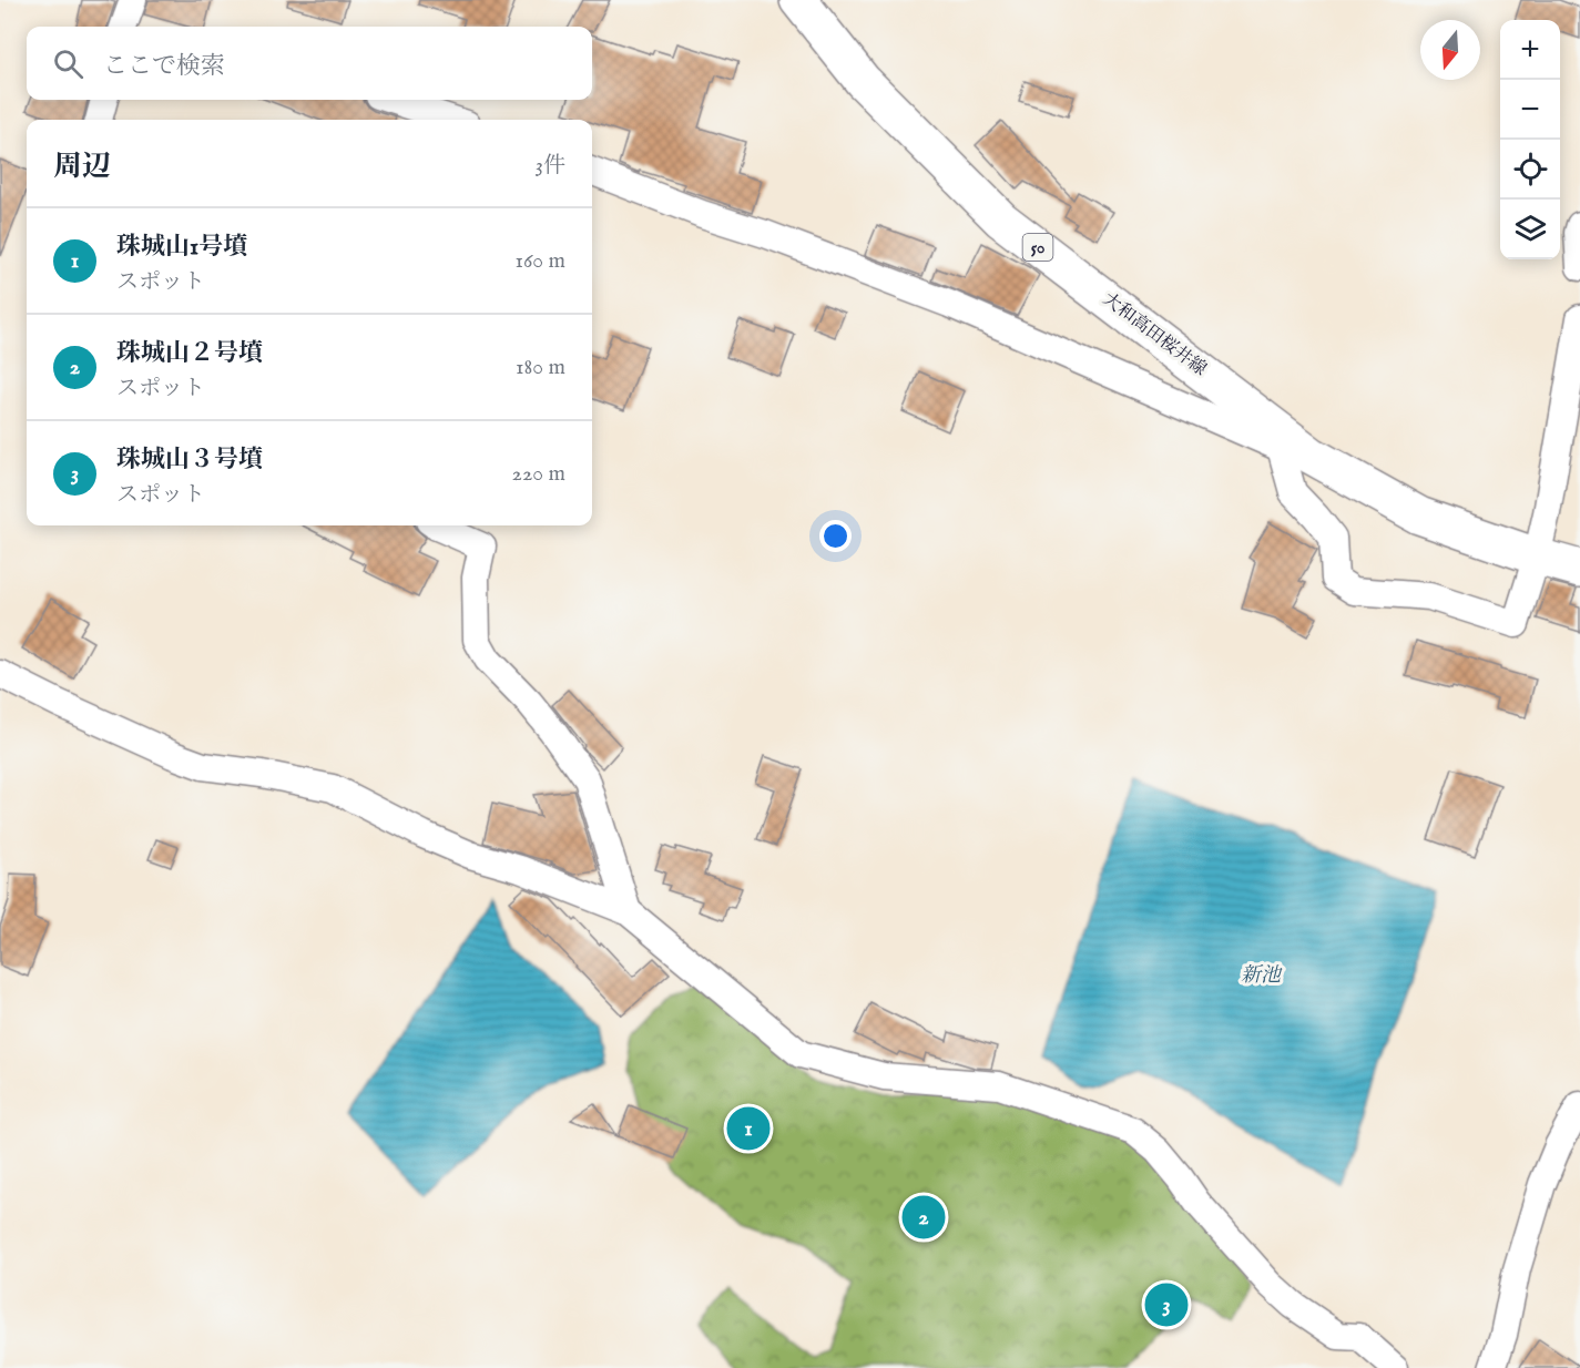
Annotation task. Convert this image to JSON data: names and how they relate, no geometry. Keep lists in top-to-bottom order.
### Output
{
  "streets": {
    "main road": ["50", "大和高田桜井線"]
  },
  "water": ["新池"],
  "north": "bottom",
  "page": {
    "map_buttons": ["+", "−"],
    "search": "ここで検索",
    "heading": ["周辺", "3件"],
    "list": [
      {
        "mark": "1",
        "name": "珠城山1号墳",
        "note": "スポット",
        "value": "160 m"
      },
      {
        "mark": "2",
        "name": "珠城山２号墳",
        "note": "スポット",
        "value": "180 m"
      },
      {
        "mark": "3",
        "name": "珠城山３号墳",
        "note": "スポット",
        "value": "220 m"
      }
    ],
    "pins": ["1", "2", "3"]
  }
}
